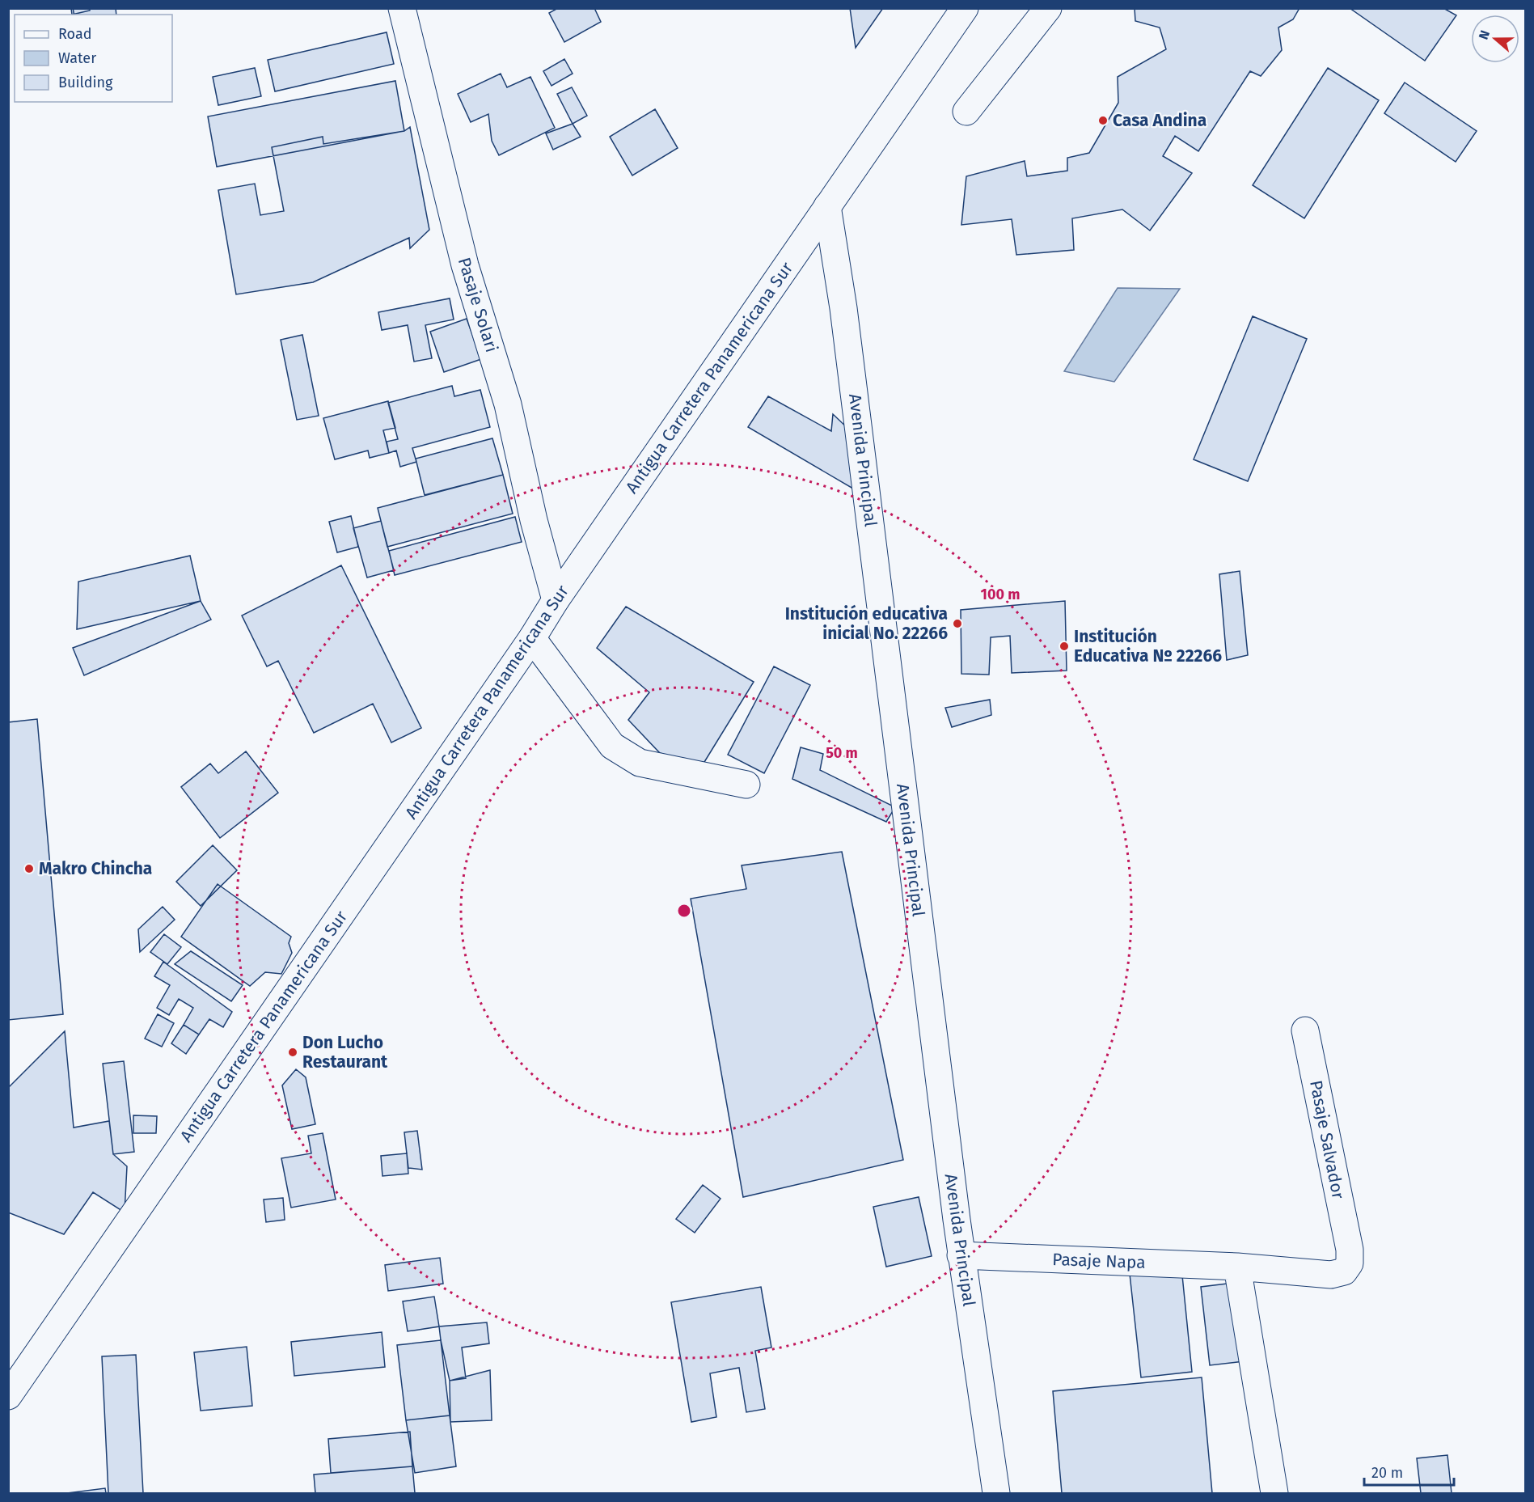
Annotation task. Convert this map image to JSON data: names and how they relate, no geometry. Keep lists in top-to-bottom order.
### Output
{
  "streets": {
    "main road": [
      "Pasaje Solari",
      "Antigua Carretera Panamericana Sur",
      "Avenida Principal",
      "Pasaje Salvador",
      "Pasaje Napa"
    ]
  },
  "crossings": [
    ["Pasaje Solari", "Antigua Carretera Panamericana Sur"],
    ["Antigua Carretera Panamericana Sur", "Avenida Principal"],
    ["Avenida Principal", "Pasaje Napa"],
    ["Pasaje Salvador", "Pasaje Napa"]
  ],
  "places": [
    "Casa Andina",
    "Institución educativa inicial No. 22266",
    "Institución Educativa Nº 22266",
    "Makro Chincha",
    "Don Lucho Restaurant"
  ],
  "legend": ["Road", "Water", "Building"],
  "scale_bar": "20 m",
  "north": "left",
  "rings": ["100 m", "50 m"]
}
